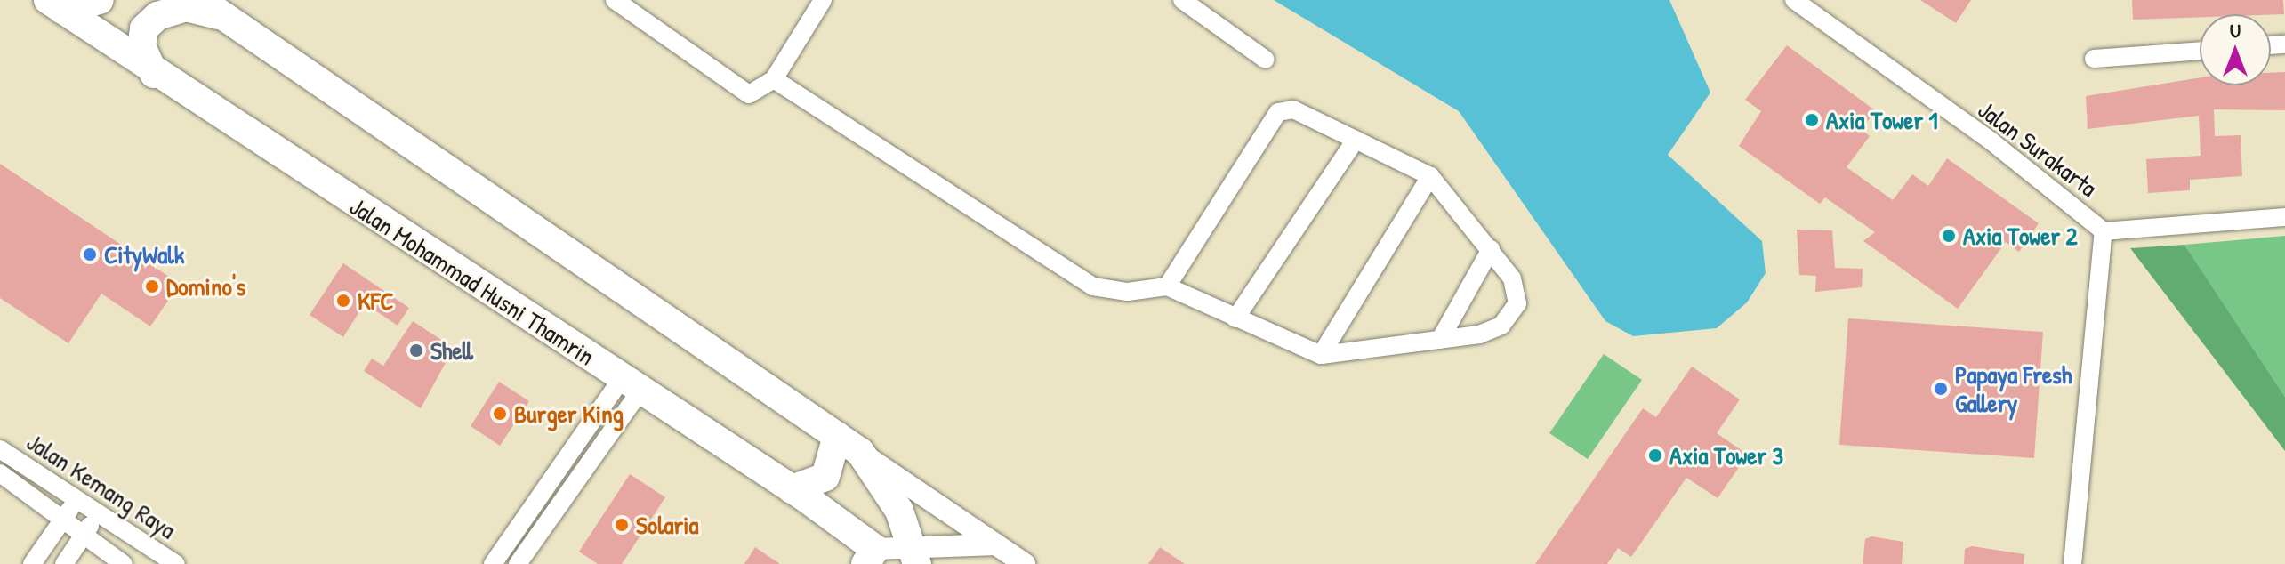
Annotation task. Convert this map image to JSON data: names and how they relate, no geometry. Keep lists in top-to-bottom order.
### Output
{
  "streets": {
    "main road": ["Jalan Mohammad Husni Thamrin"],
    "street": ["Jalan Surakarta", "Jalan Kemang Raya"]
  },
  "places": [
    "Axia Tower 1",
    "Axia Tower 2",
    "CityWalk",
    "Domino's",
    "KFC",
    "Shell",
    "Papaya Fresh Gallery",
    "Burger King",
    "Axia Tower 3",
    "Solaria"
  ],
  "north": "top"
}
